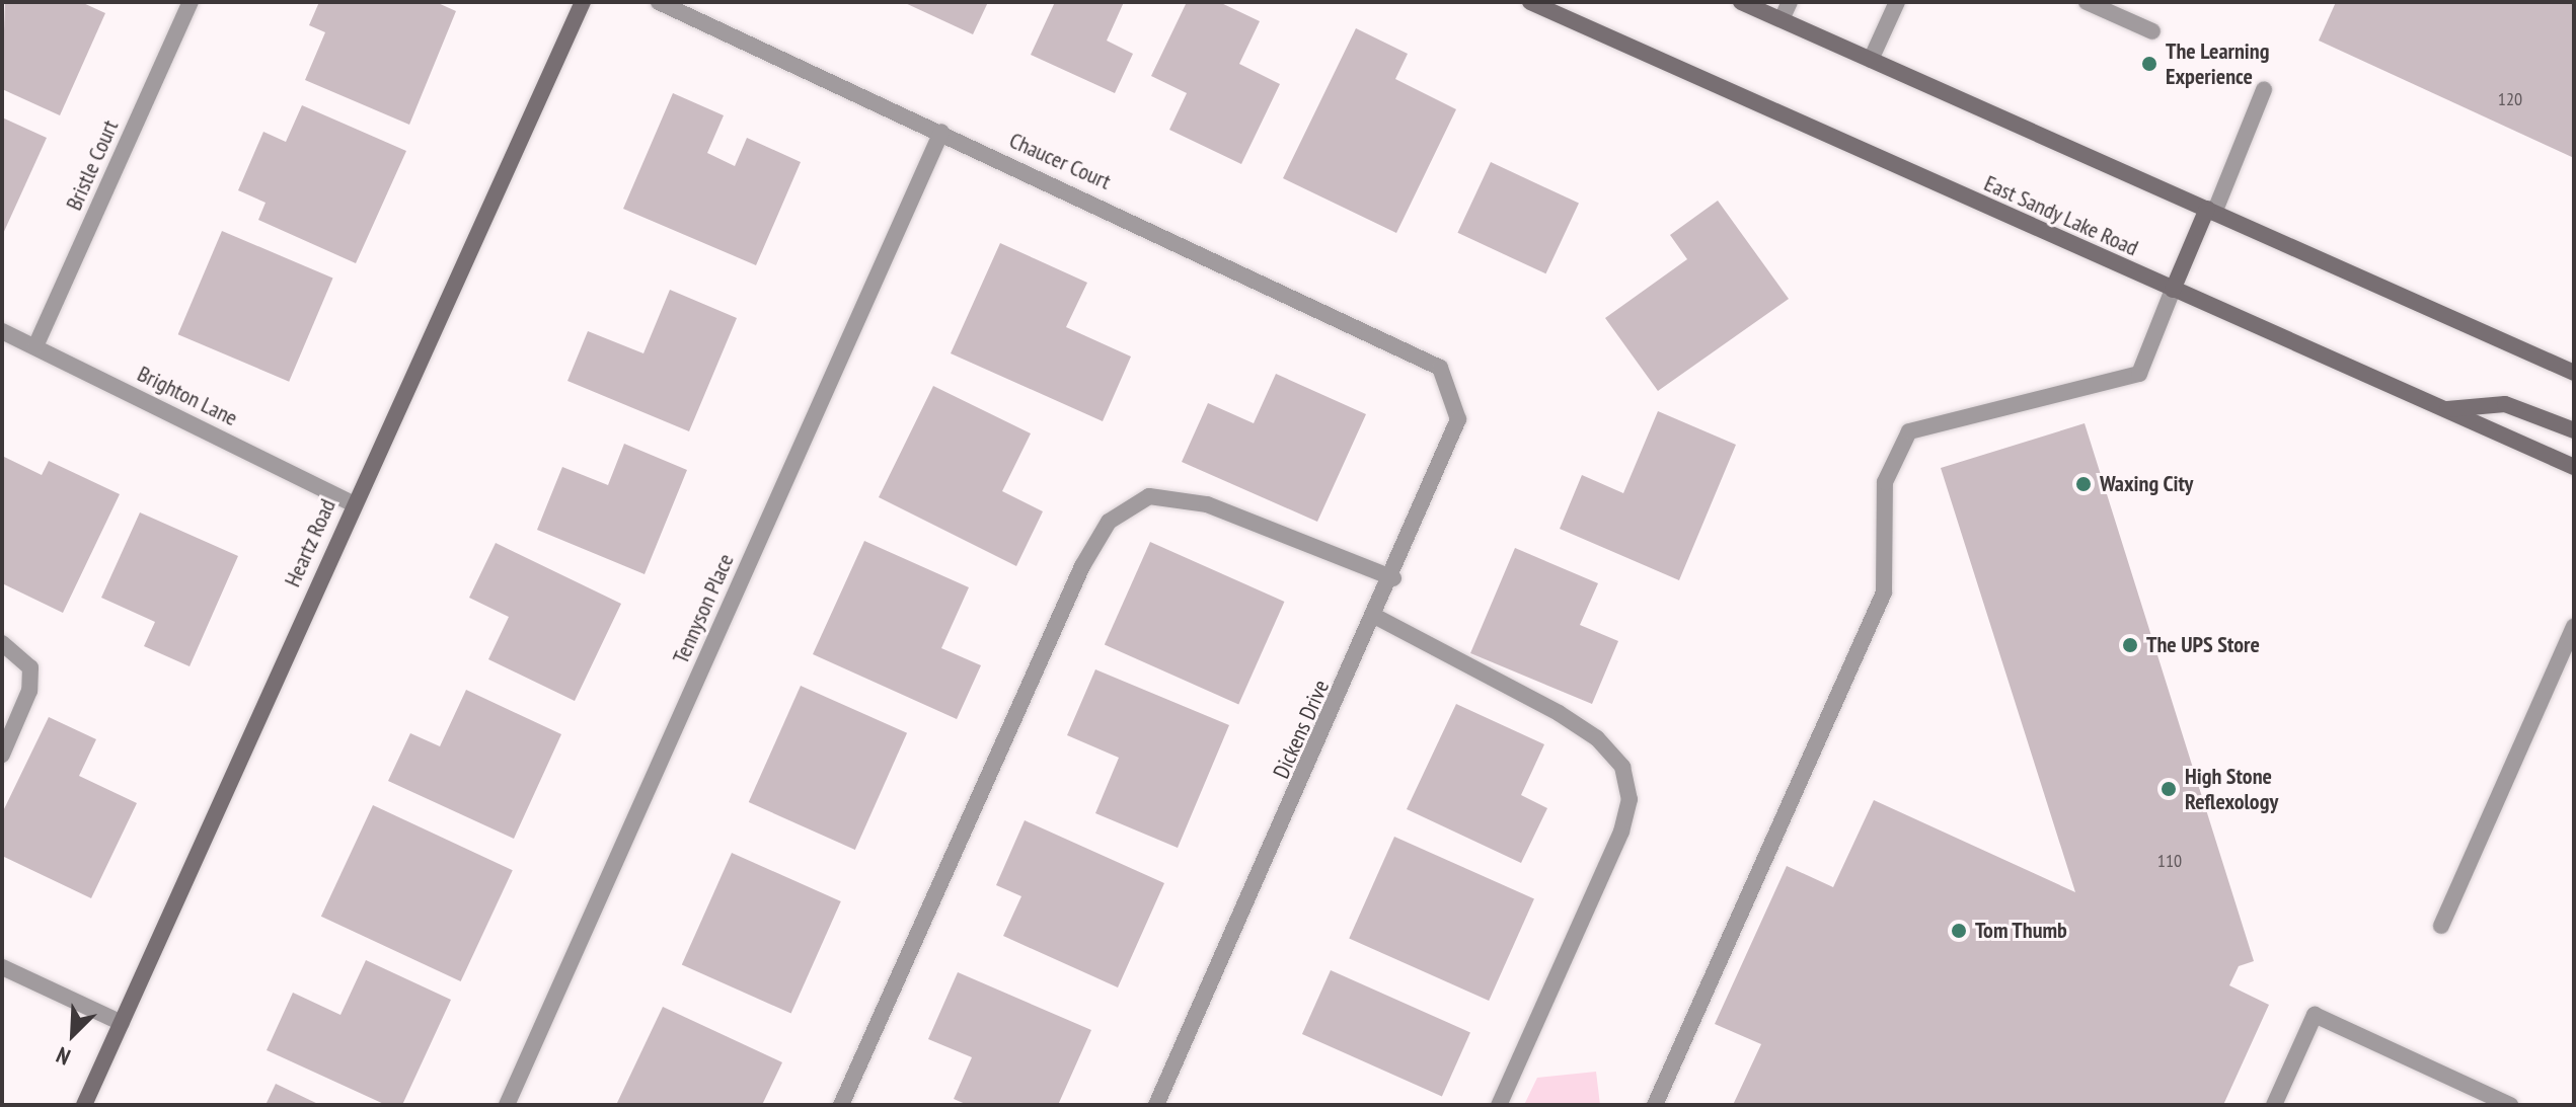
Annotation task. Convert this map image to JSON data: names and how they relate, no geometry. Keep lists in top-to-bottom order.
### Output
{
  "streets": {
    "main road": ["East Sandy Lake Road", "Heartz Road"],
    "street": [
      "Chaucer Court",
      "Bristle Court",
      "Brighton Lane",
      "Tennyson Place",
      "Dickens Drive"
    ]
  },
  "crossings": [
    ["Chaucer Court", "Tennyson Place"],
    ["Chaucer Court", "Dickens Drive"],
    ["Bristle Court", "Brighton Lane"],
    ["Brighton Lane", "Heartz Road"]
  ],
  "places": [
    "The Learning Experience",
    "Waxing City",
    "The UPS Store",
    "High Stone Reflexology",
    "Tom Thumb"
  ],
  "house_numbers": ["120", "110"],
  "north": "bottom left"
}
